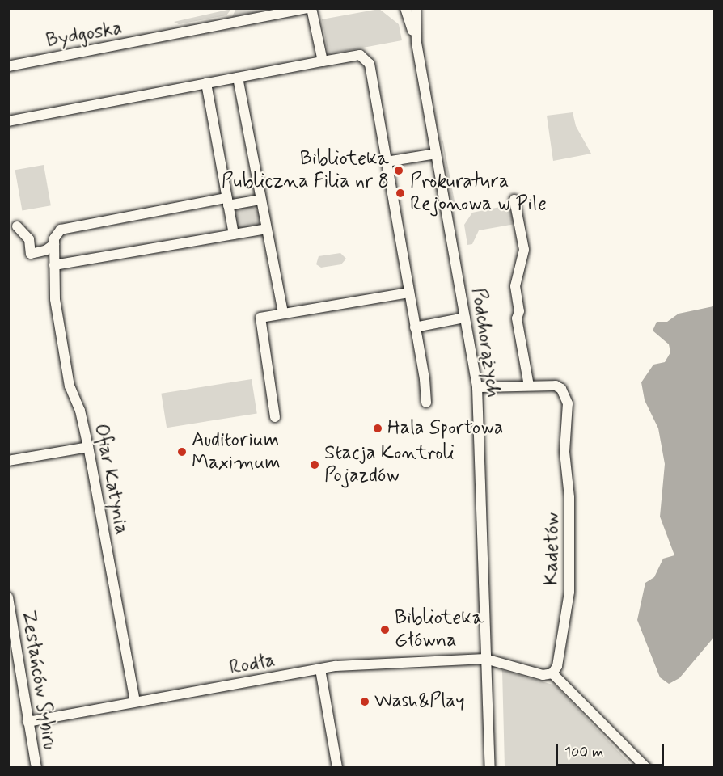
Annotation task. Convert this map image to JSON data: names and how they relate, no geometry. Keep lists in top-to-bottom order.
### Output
{
  "streets": {
    "street": [
      "Bydgoska",
      "Podchorążych",
      "Ofiar Katynia",
      "Kadetów",
      "Rodła",
      "Zesłańców Sybiru"
    ]
  },
  "crossings": [
    ["Podchorążych", "Kadetów"],
    ["Podchorążych", "Rodła"],
    ["Ofiar Katynia", "Rodła"],
    ["Rodła", "Zesłańców Sybiru"]
  ],
  "places": [
    "Biblioteka Publiczna Filia nr 8",
    "Prokuratura Rejonowa w Pile",
    "Hala Sportowa",
    "Auditorium Maximum",
    "Stacja Kontroli Pojazdów",
    "Biblioteka Główna",
    "Wash&Play"
  ],
  "scale_bar": "100 m"
}
